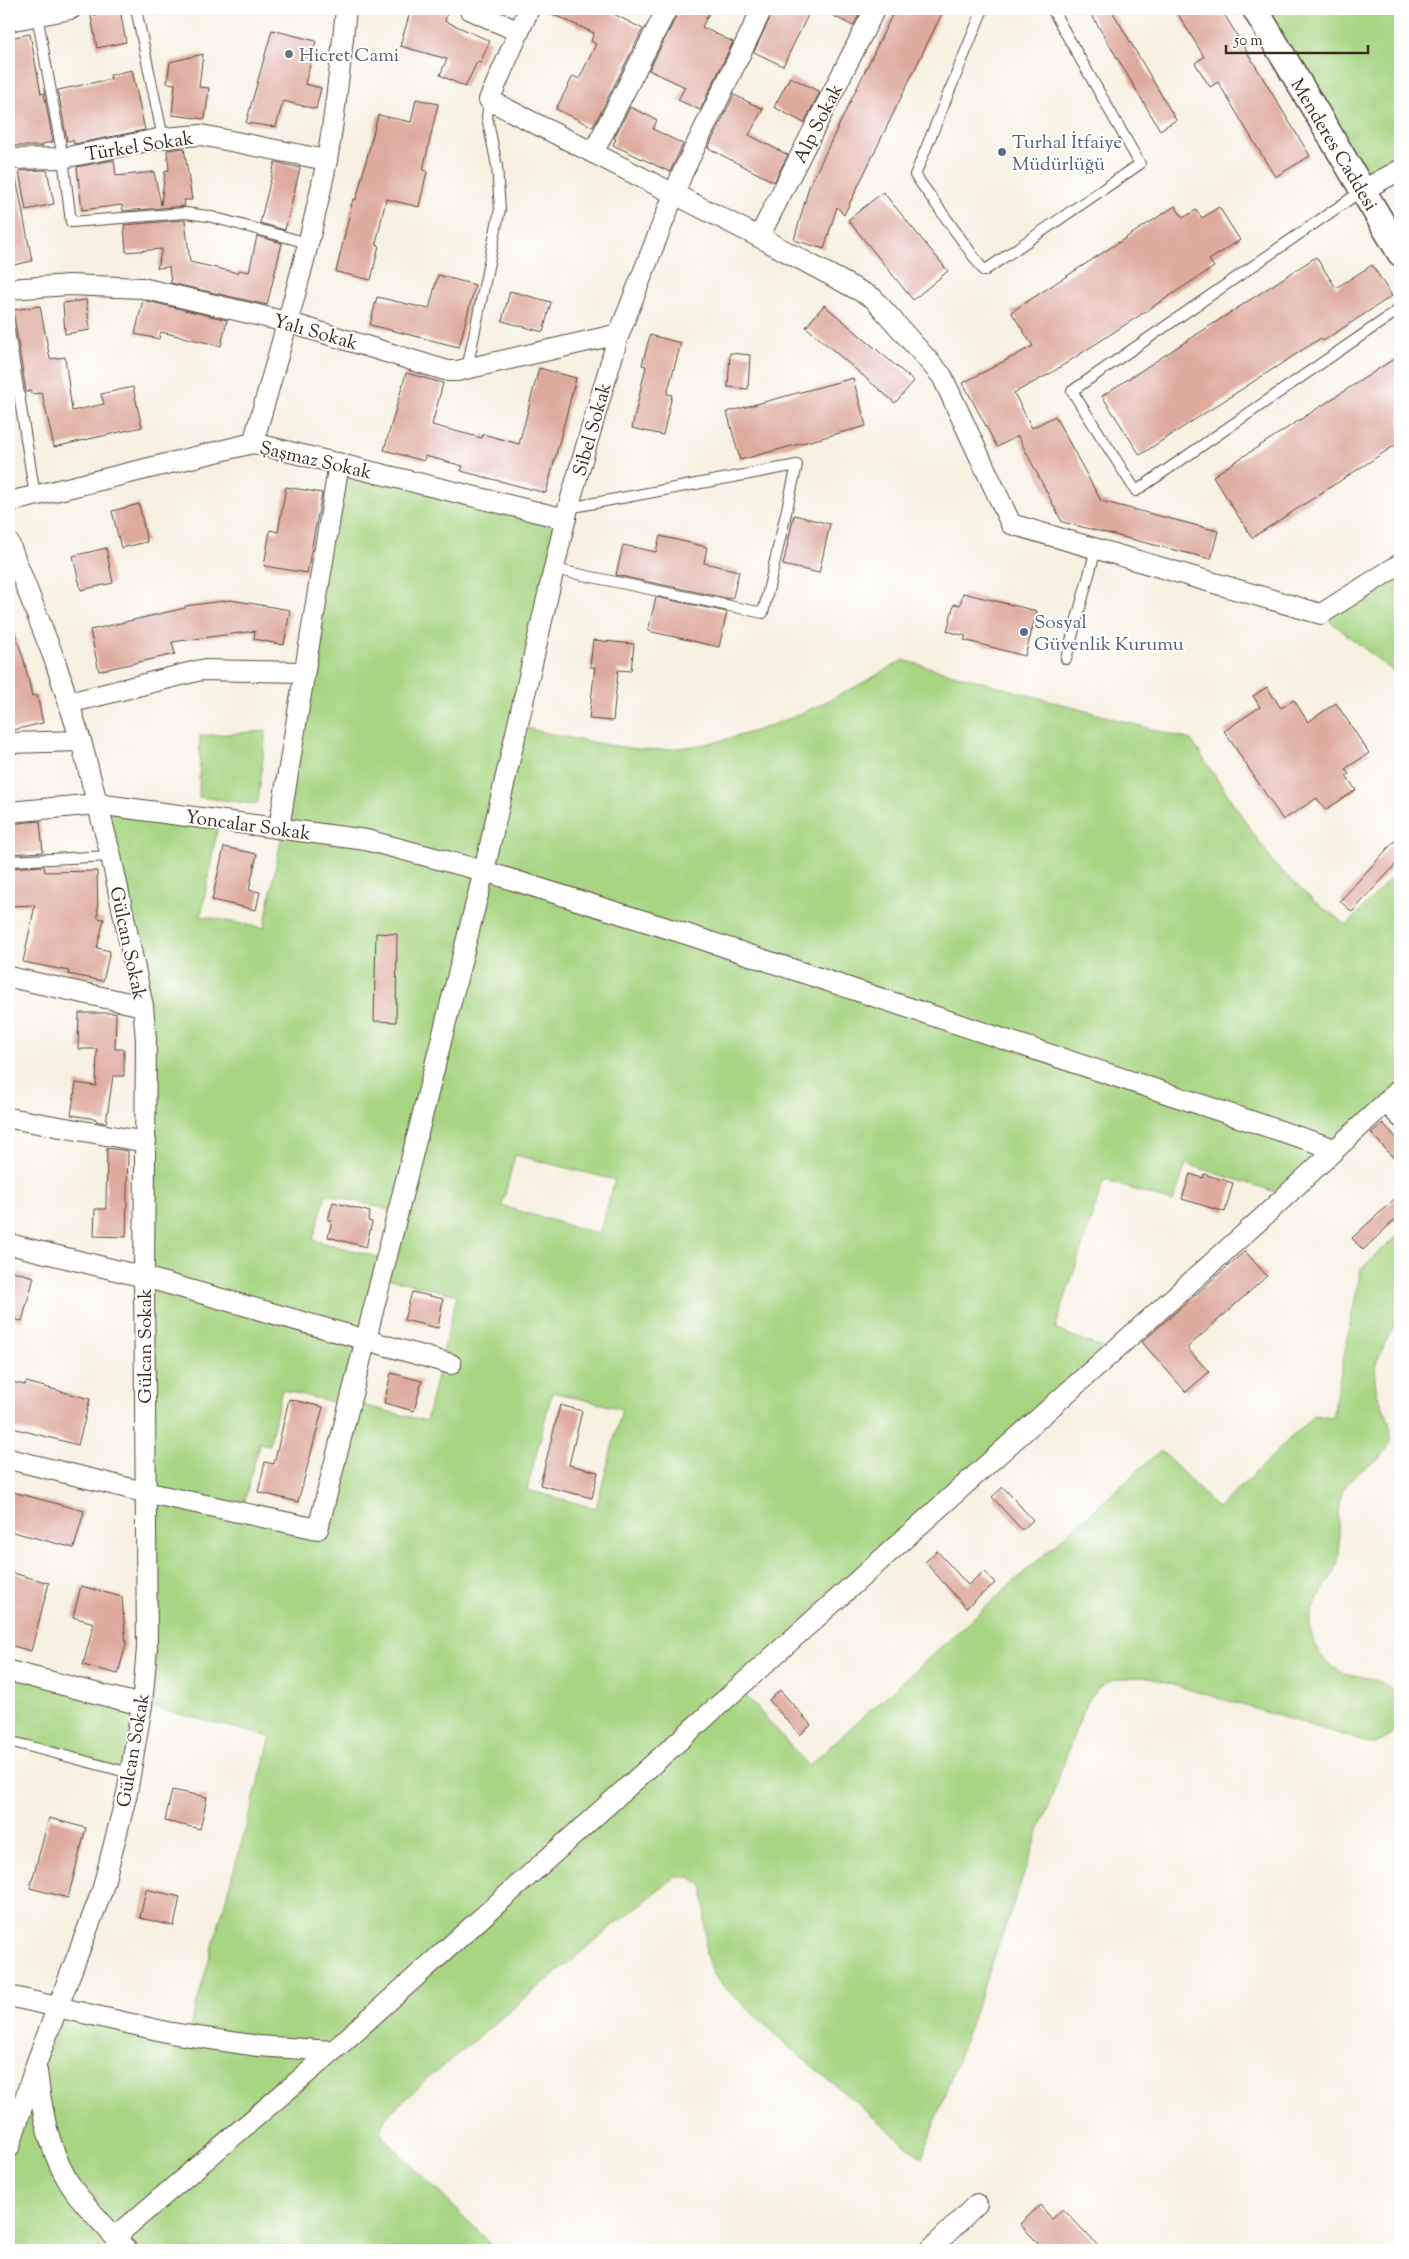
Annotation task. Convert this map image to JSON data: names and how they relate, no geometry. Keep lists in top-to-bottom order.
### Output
{
  "streets": {
    "street": [
      "Alp Sokak",
      "Menderes Caddesi",
      "Türkel Sokak",
      "Yalı Sokak",
      "Sibel Sokak",
      "Şaşmaz Sokak",
      "Yoncalar Sokak",
      "Gülcan Sokak"
    ]
  },
  "crossings": [
    ["Yalı Sokak", "Sibel Sokak"],
    ["Sibel Sokak", "Şaşmaz Sokak"],
    ["Sibel Sokak", "Yoncalar Sokak"],
    ["Sibel Sokak", "Gülcan Sokak"],
    ["Yoncalar Sokak", "Gülcan Sokak"]
  ],
  "places": ["Hicret Cami", "Turhal İtfaiye Müdürlüğü", "Sosyal Güvenlik Kurumu"],
  "scale_bar": "50 m"
}
